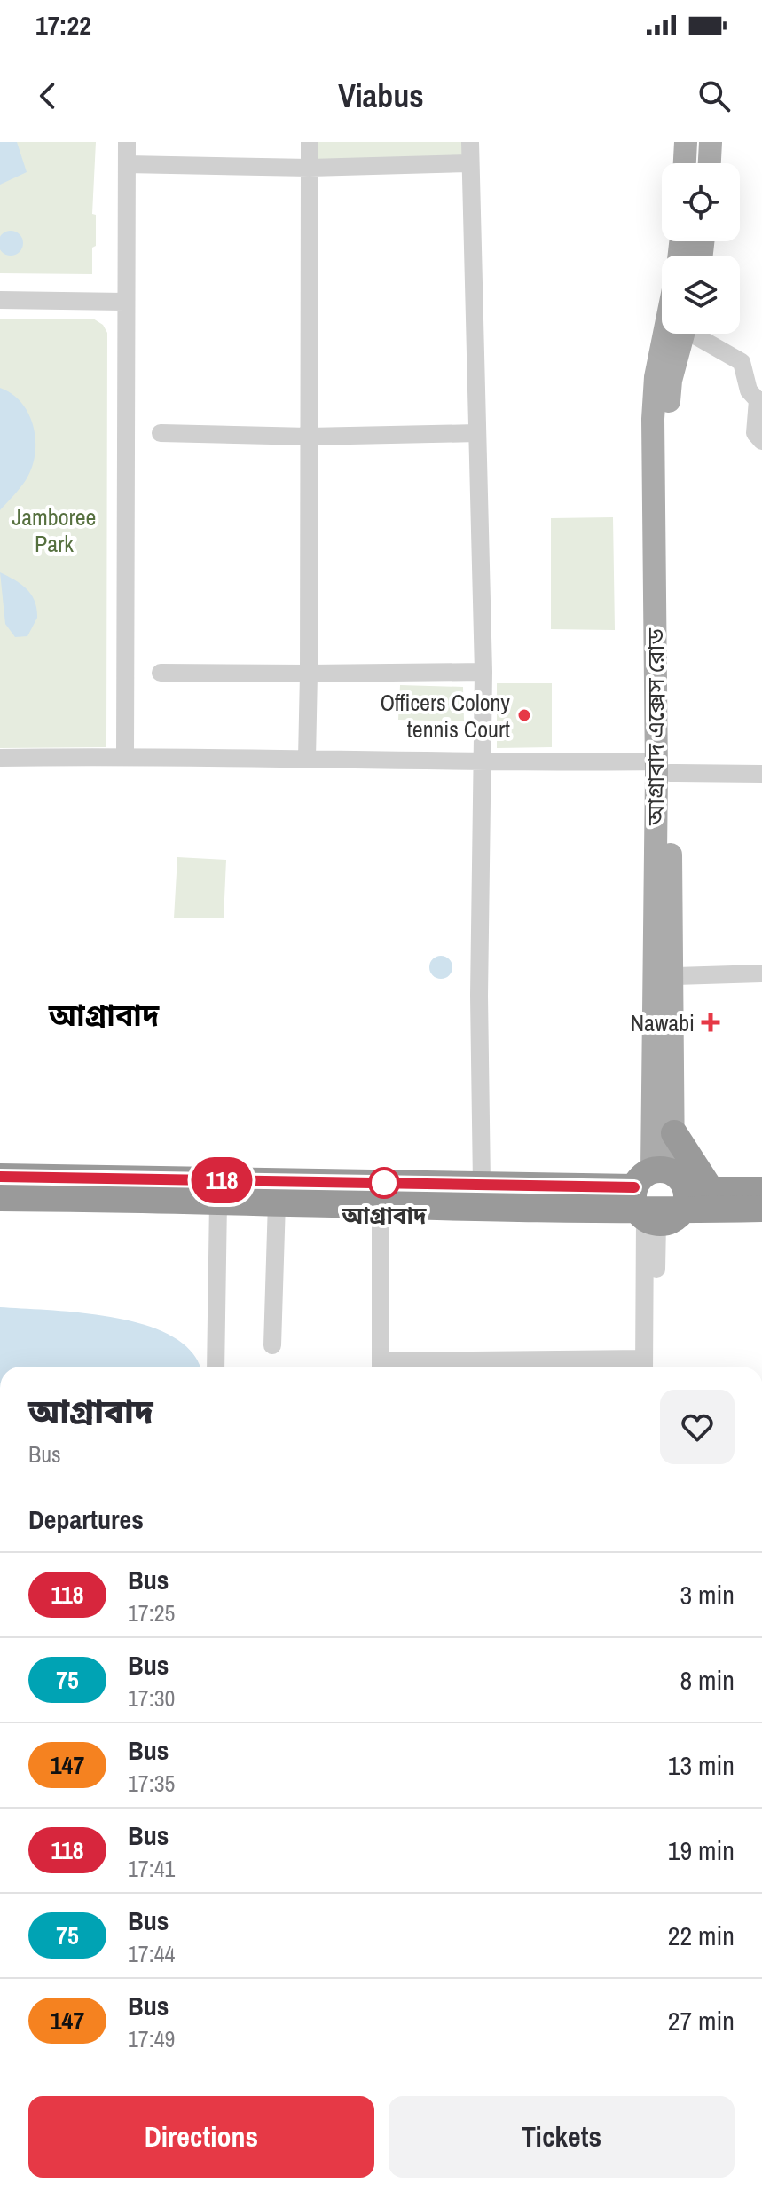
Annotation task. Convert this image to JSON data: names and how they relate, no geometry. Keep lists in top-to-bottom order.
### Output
{
  "streets": {
    "main road": ["আগ্রাবাদ এক্সেস রোড"]
  },
  "districts": ["আগ্রাবাদ"],
  "parks": ["Jamboree Park"],
  "places": {
    "other": ["Officers Colony tennis Court", "আগ্রাবাদ"],
    "health": ["Nawabi"]
  },
  "lines": ["bus line 118"],
  "page": {
    "status": "17:22",
    "header": "Viabus",
    "on_map": "118",
    "heading": [
      ["আগ্রাবাদ", "Bus"],
      "Departures"
    ],
    "list": [
      {
        "mark": "118",
        "name": "Bus",
        "note": "17:25",
        "value": "3 min"
      },
      {
        "mark": "75",
        "name": "Bus",
        "note": "17:30",
        "value": "8 min"
      },
      {
        "mark": "147",
        "name": "Bus",
        "note": "17:35",
        "value": "13 min"
      },
      {
        "mark": "118",
        "name": "Bus",
        "note": "17:41",
        "value": "19 min"
      },
      {
        "mark": "75",
        "name": "Bus",
        "note": "17:44",
        "value": "22 min"
      },
      {
        "mark": "147",
        "name": "Bus",
        "note": "17:49",
        "value": "27 min"
      }
    ],
    "buttons": ["Directions", "Tickets"]
  }
}
